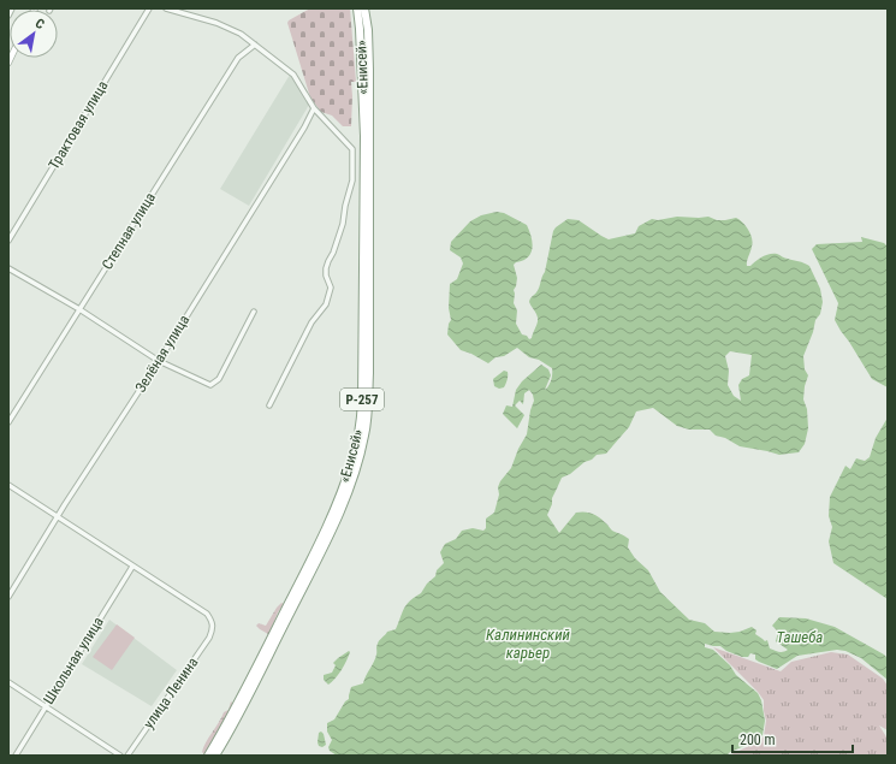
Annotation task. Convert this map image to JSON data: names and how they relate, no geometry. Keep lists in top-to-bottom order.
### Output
{
  "streets": {
    "highway": ["«Енисей»", "Р-257"],
    "street": [
      "Трактовая улица",
      "Степная улица",
      "Зелёная улица",
      "Школьная улица",
      "улица Ленина"
    ]
  },
  "crossings": [
    ["Школьная улица", "улица Ленина"]
  ],
  "water": ["Калининский карьер", "Ташеба"],
  "scale_bar": "200 m",
  "north": "top right"
}
